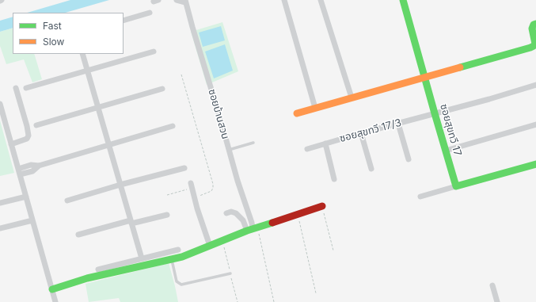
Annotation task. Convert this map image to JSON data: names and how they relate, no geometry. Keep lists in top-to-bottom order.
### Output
{
  "streets": {
    "street": ["ซอยบ้านสวน", "ซอยสุขทวี 17", "ซอยสุขทวี 17/3"]
  },
  "crossings": [
    ["ซอยสุขทวี 17", "ซอยสุขทวี 17/3"]
  ],
  "legend": ["Fast", "Slow"]
}
